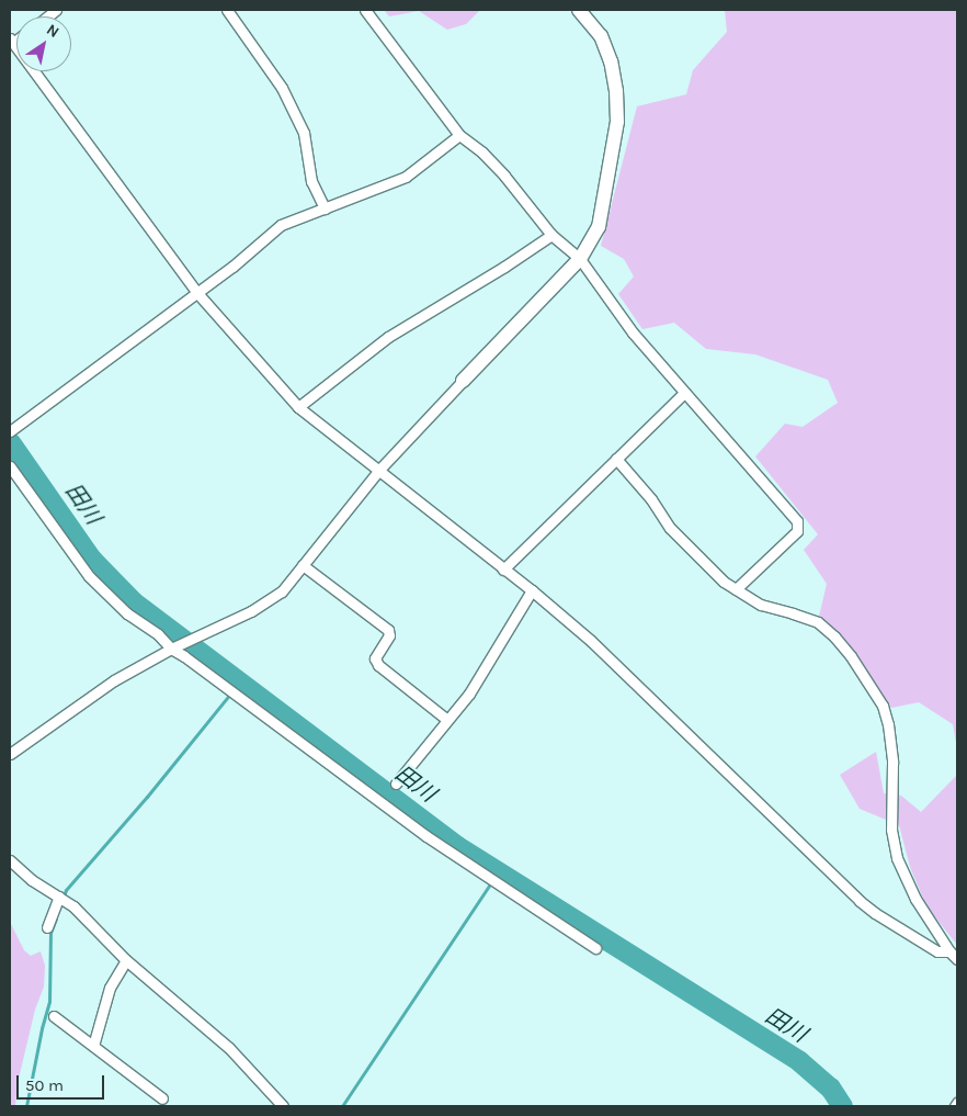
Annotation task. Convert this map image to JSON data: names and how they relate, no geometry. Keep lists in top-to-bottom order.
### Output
{
  "water": ["田川"],
  "scale_bar": "50 m",
  "north": "top right"
}
